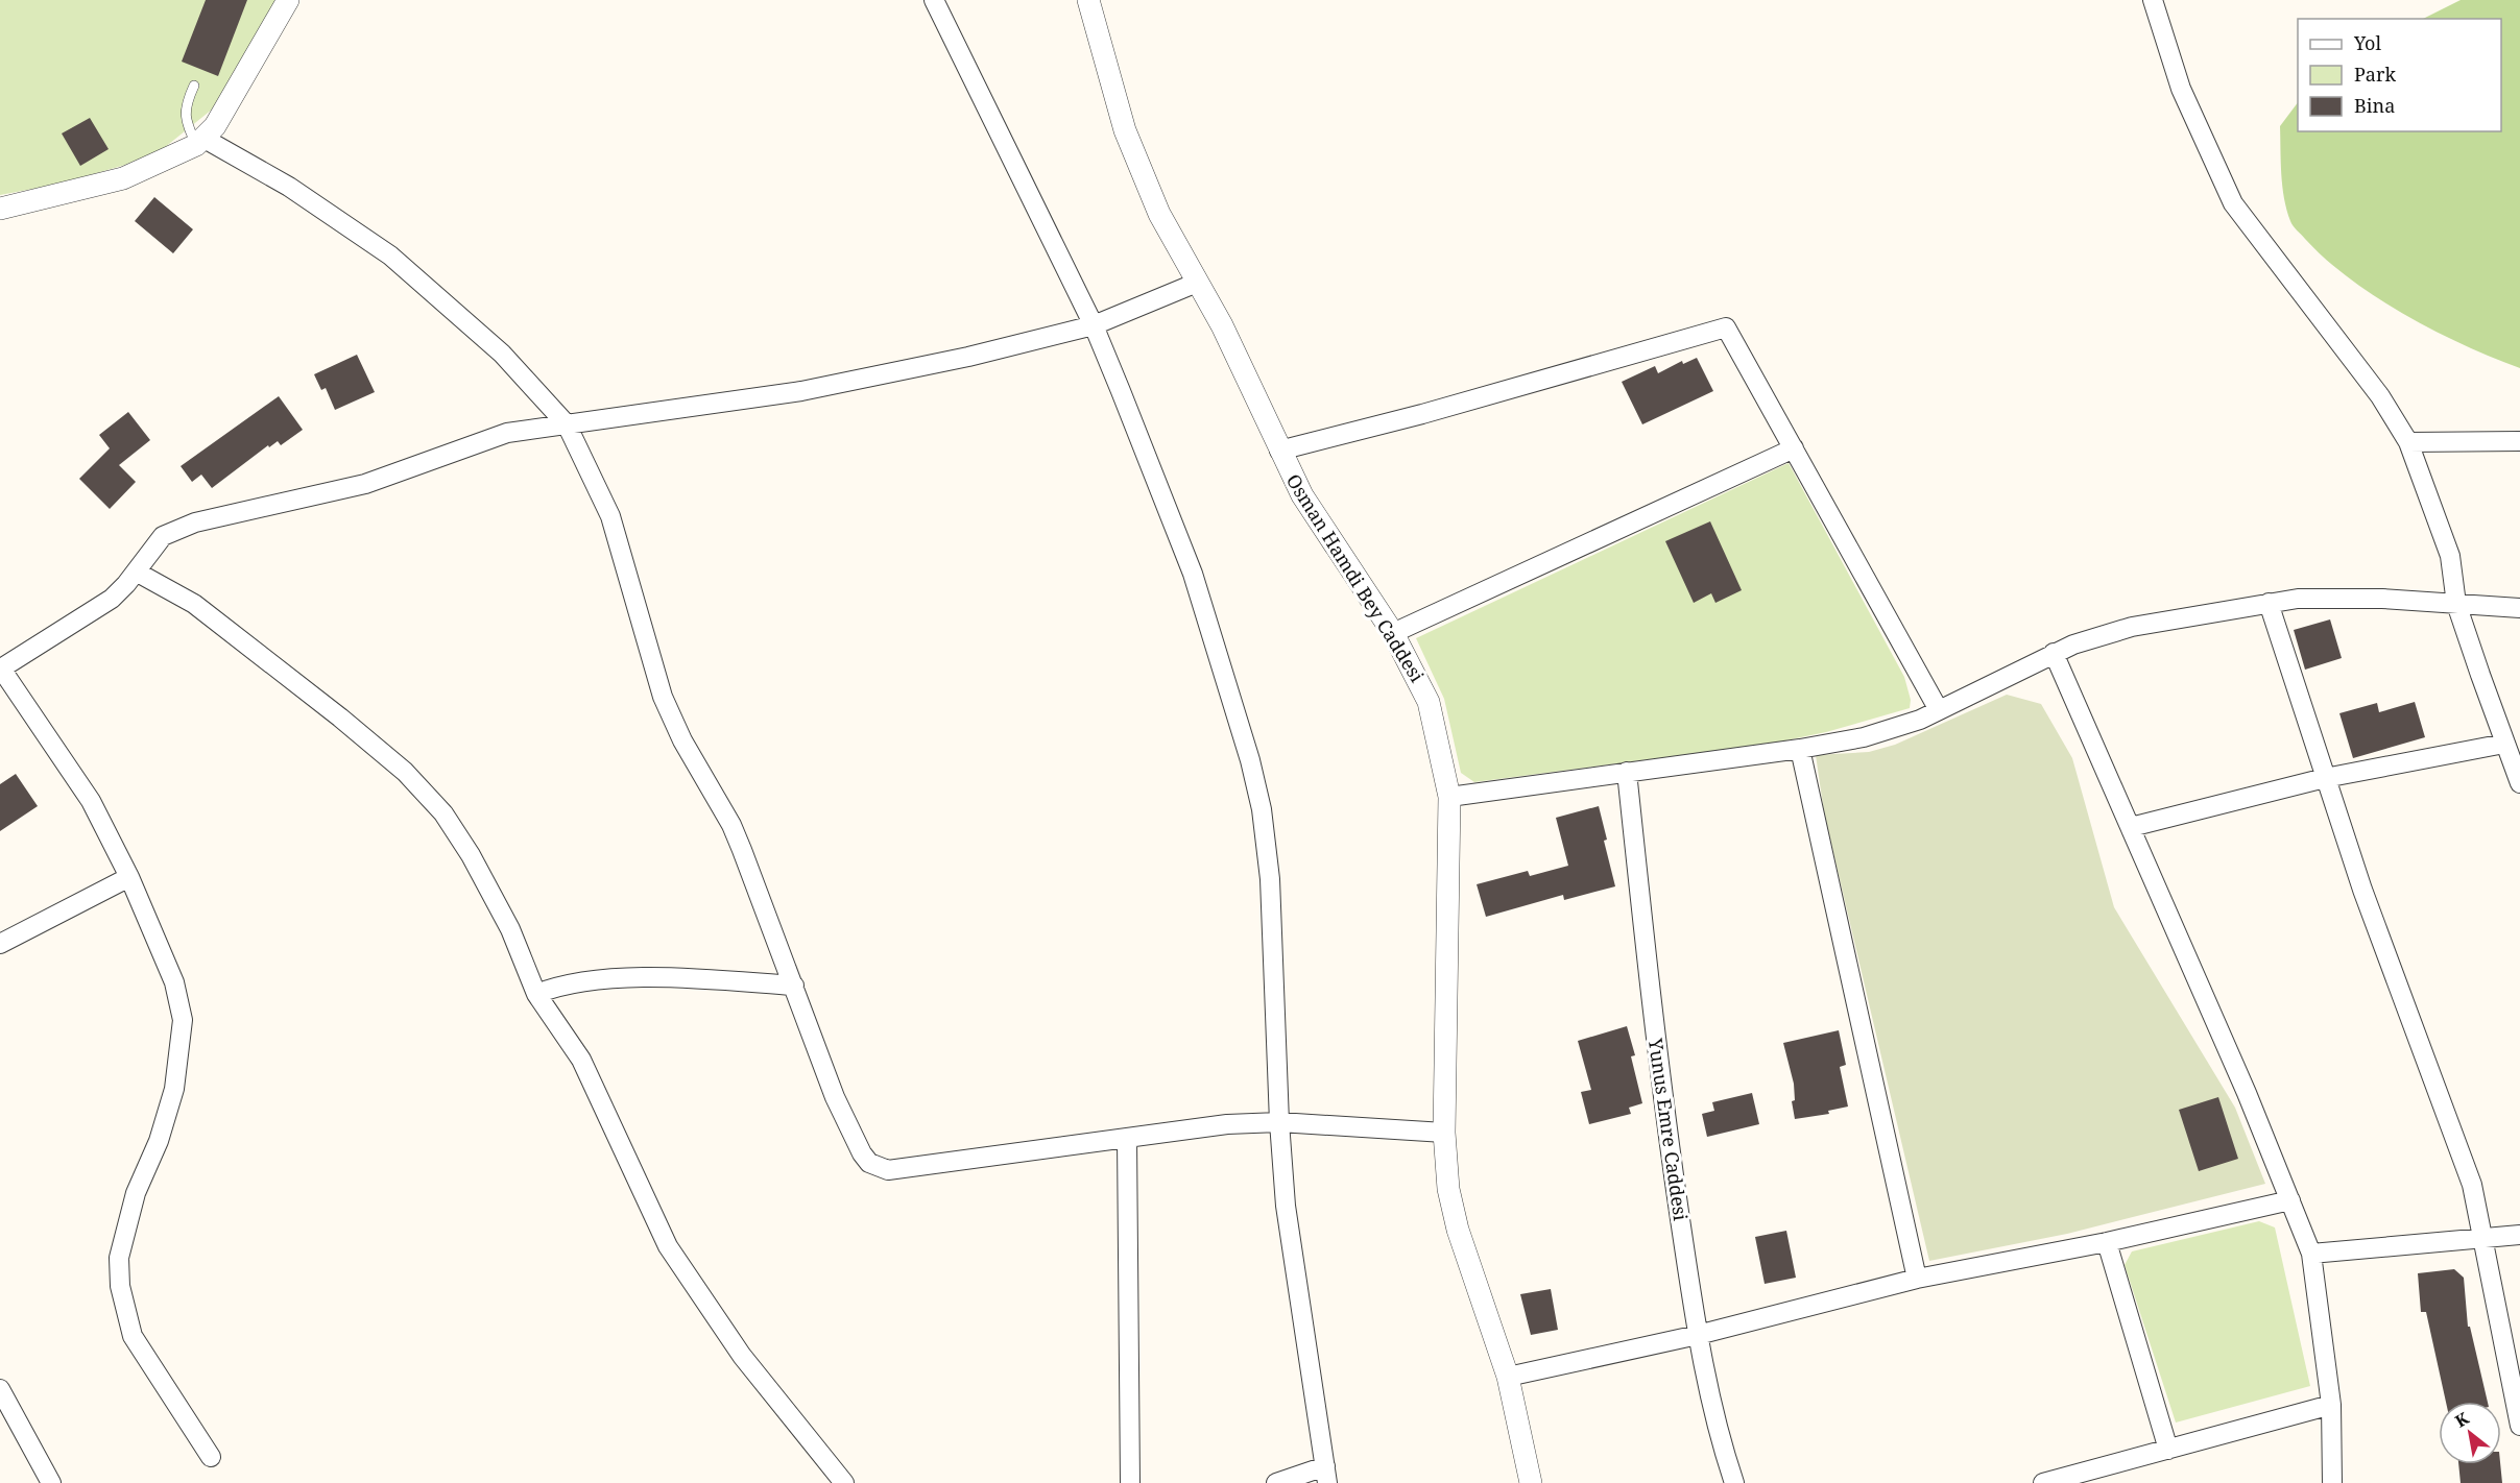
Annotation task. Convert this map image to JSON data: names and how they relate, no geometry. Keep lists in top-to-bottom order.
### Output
{
  "streets": {
    "street": ["Osman Hamdi Bey Caddesi", "Yunus Emre Caddesi"]
  },
  "legend": ["Yol", "Park", "Bina"],
  "north": "top left"
}
